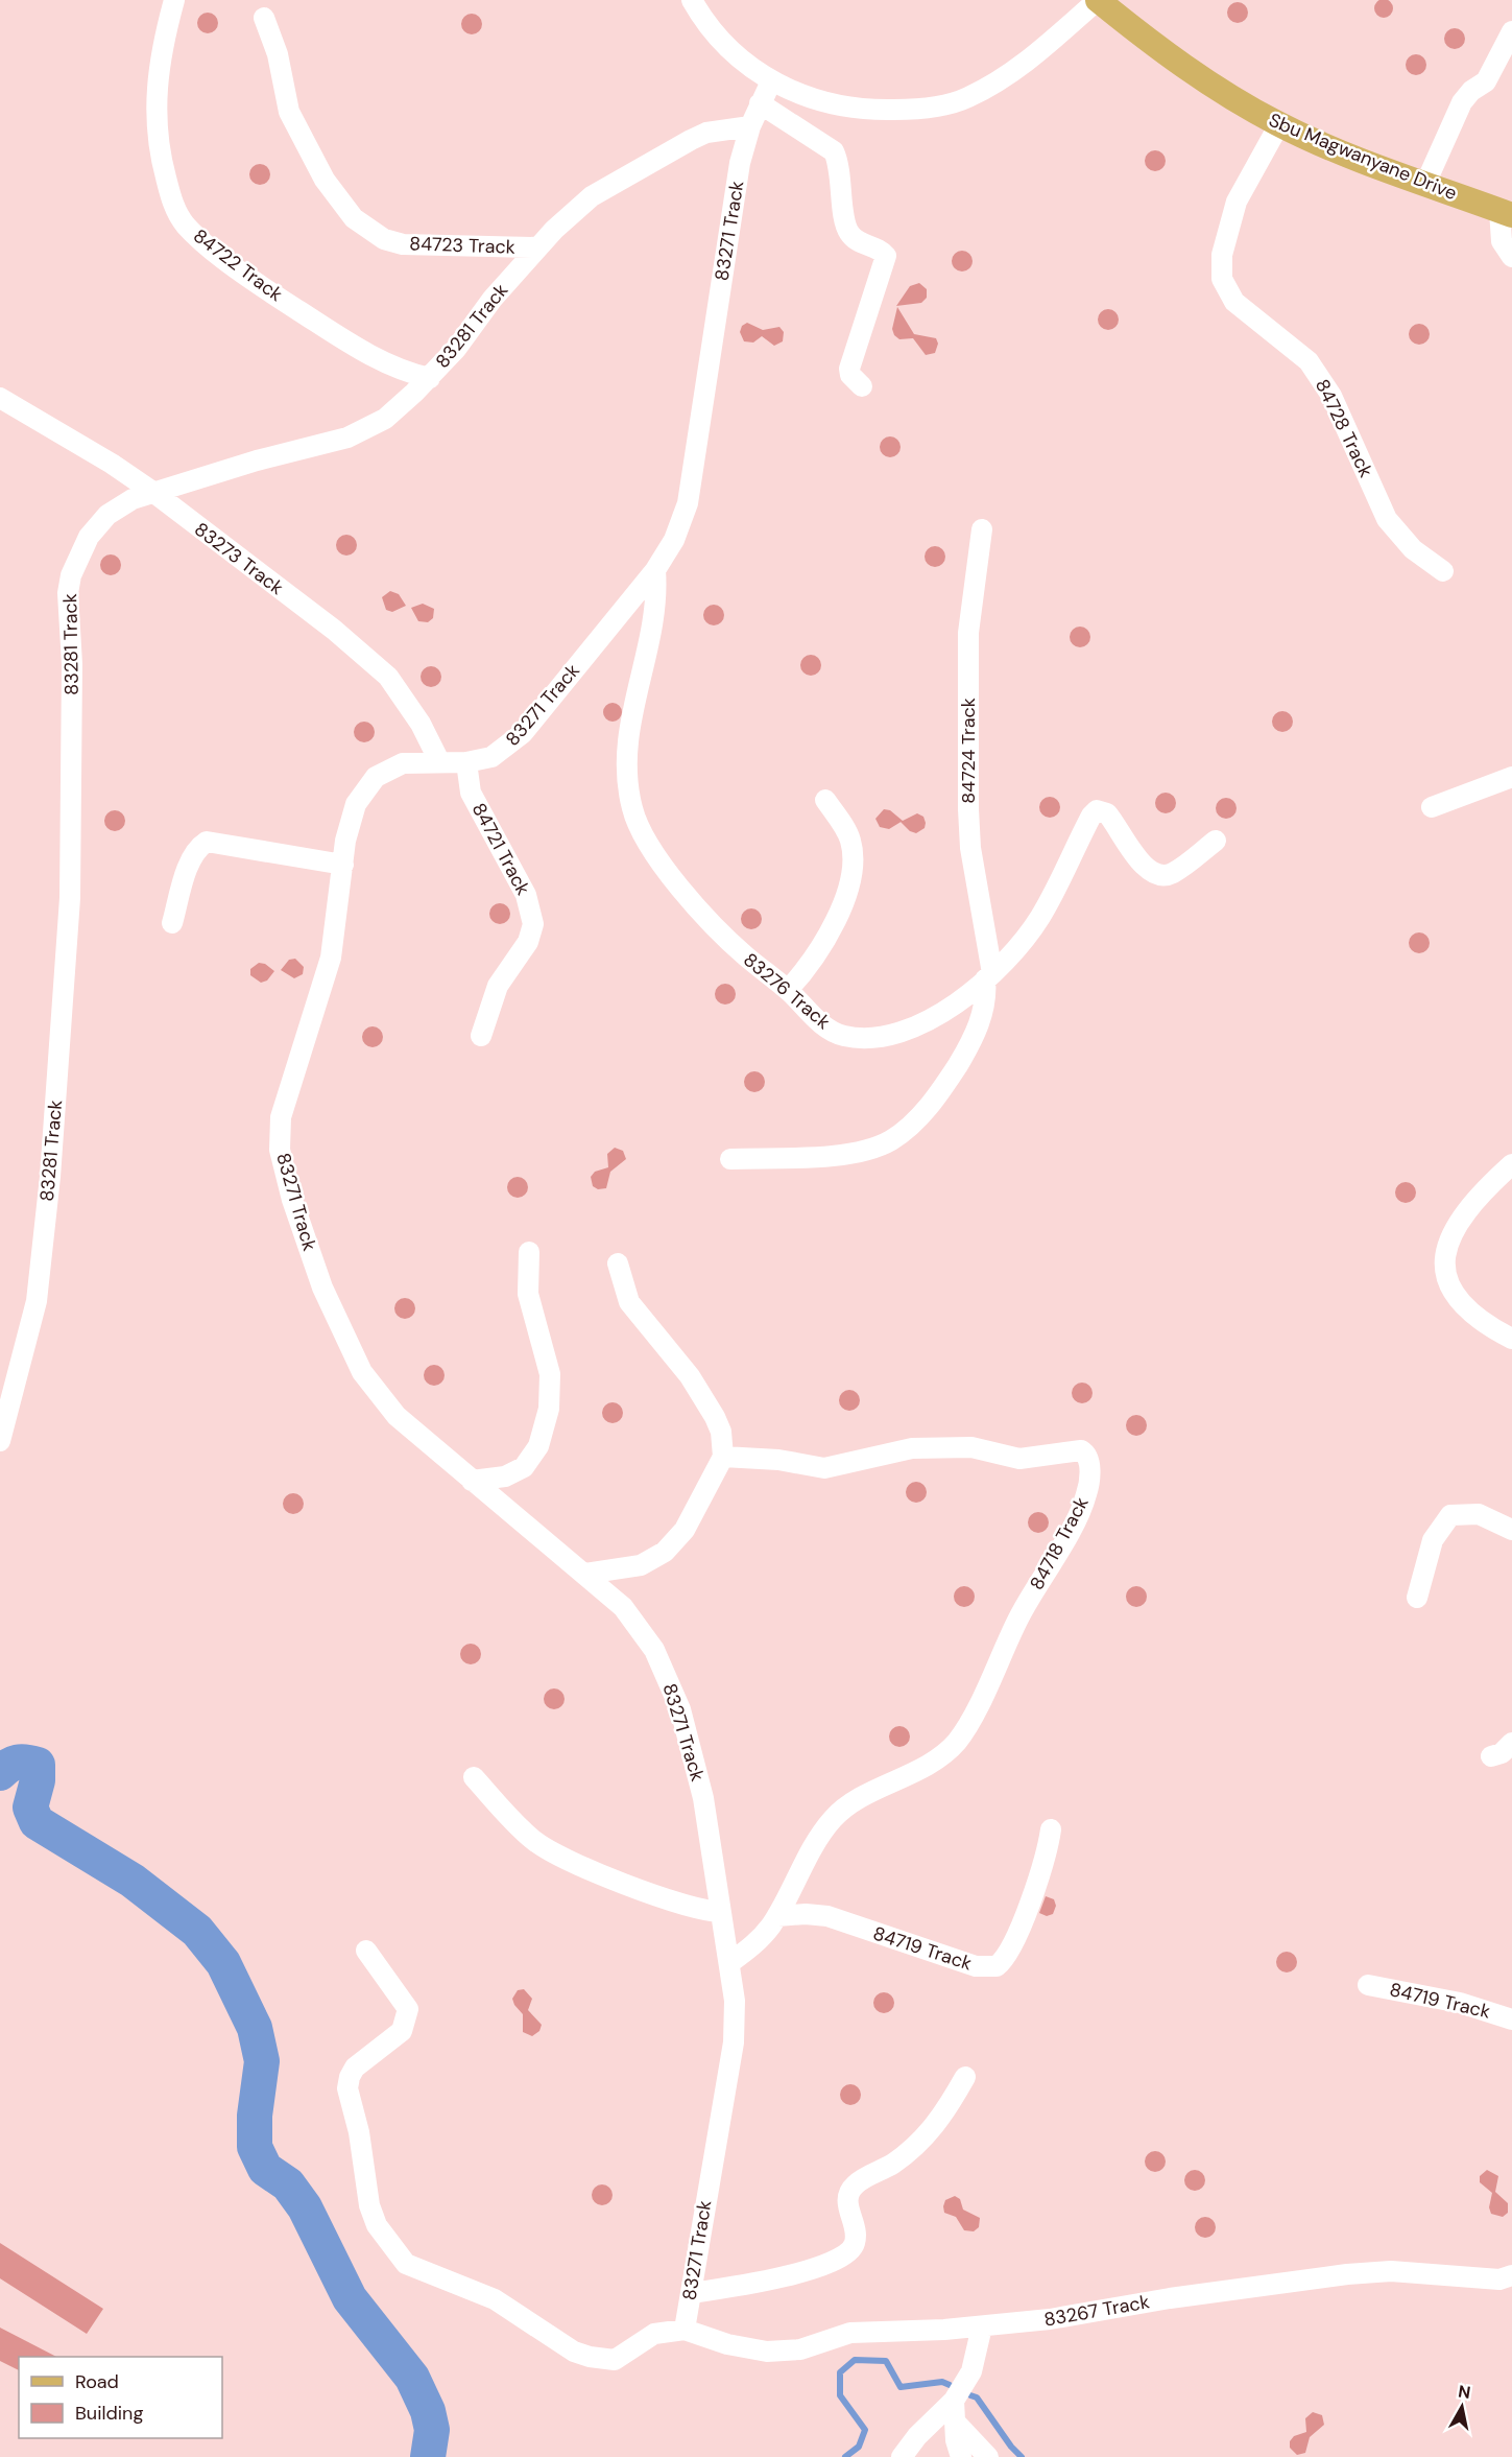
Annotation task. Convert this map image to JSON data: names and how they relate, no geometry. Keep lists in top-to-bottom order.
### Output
{
  "streets": {
    "main road": ["Sbu Magwanyane Drive"],
    "street": [
      "83271 Track",
      "84723 Track",
      "84722 Track",
      "83281 Track",
      "84728 Track",
      "83273 Track",
      "84724 Track",
      "84721 Track",
      "83276 Track",
      "84718 Track",
      "84719 Track",
      "83267 Track"
    ]
  },
  "crossings": [
    ["Sbu Magwanyane Drive", "84728 Track"],
    ["83271 Track", "83281 Track"],
    ["83271 Track", "83273 Track"],
    ["83271 Track", "84721 Track"],
    ["83271 Track", "83276 Track"],
    ["83271 Track", "84718 Track"],
    ["83271 Track", "83267 Track"],
    ["84723 Track", "83281 Track"],
    ["84722 Track", "83281 Track"],
    ["83281 Track", "83273 Track"],
    ["84724 Track", "83276 Track"],
    ["84718 Track", "84719 Track"]
  ],
  "legend": ["Road", "Building"],
  "north": "top"
}
